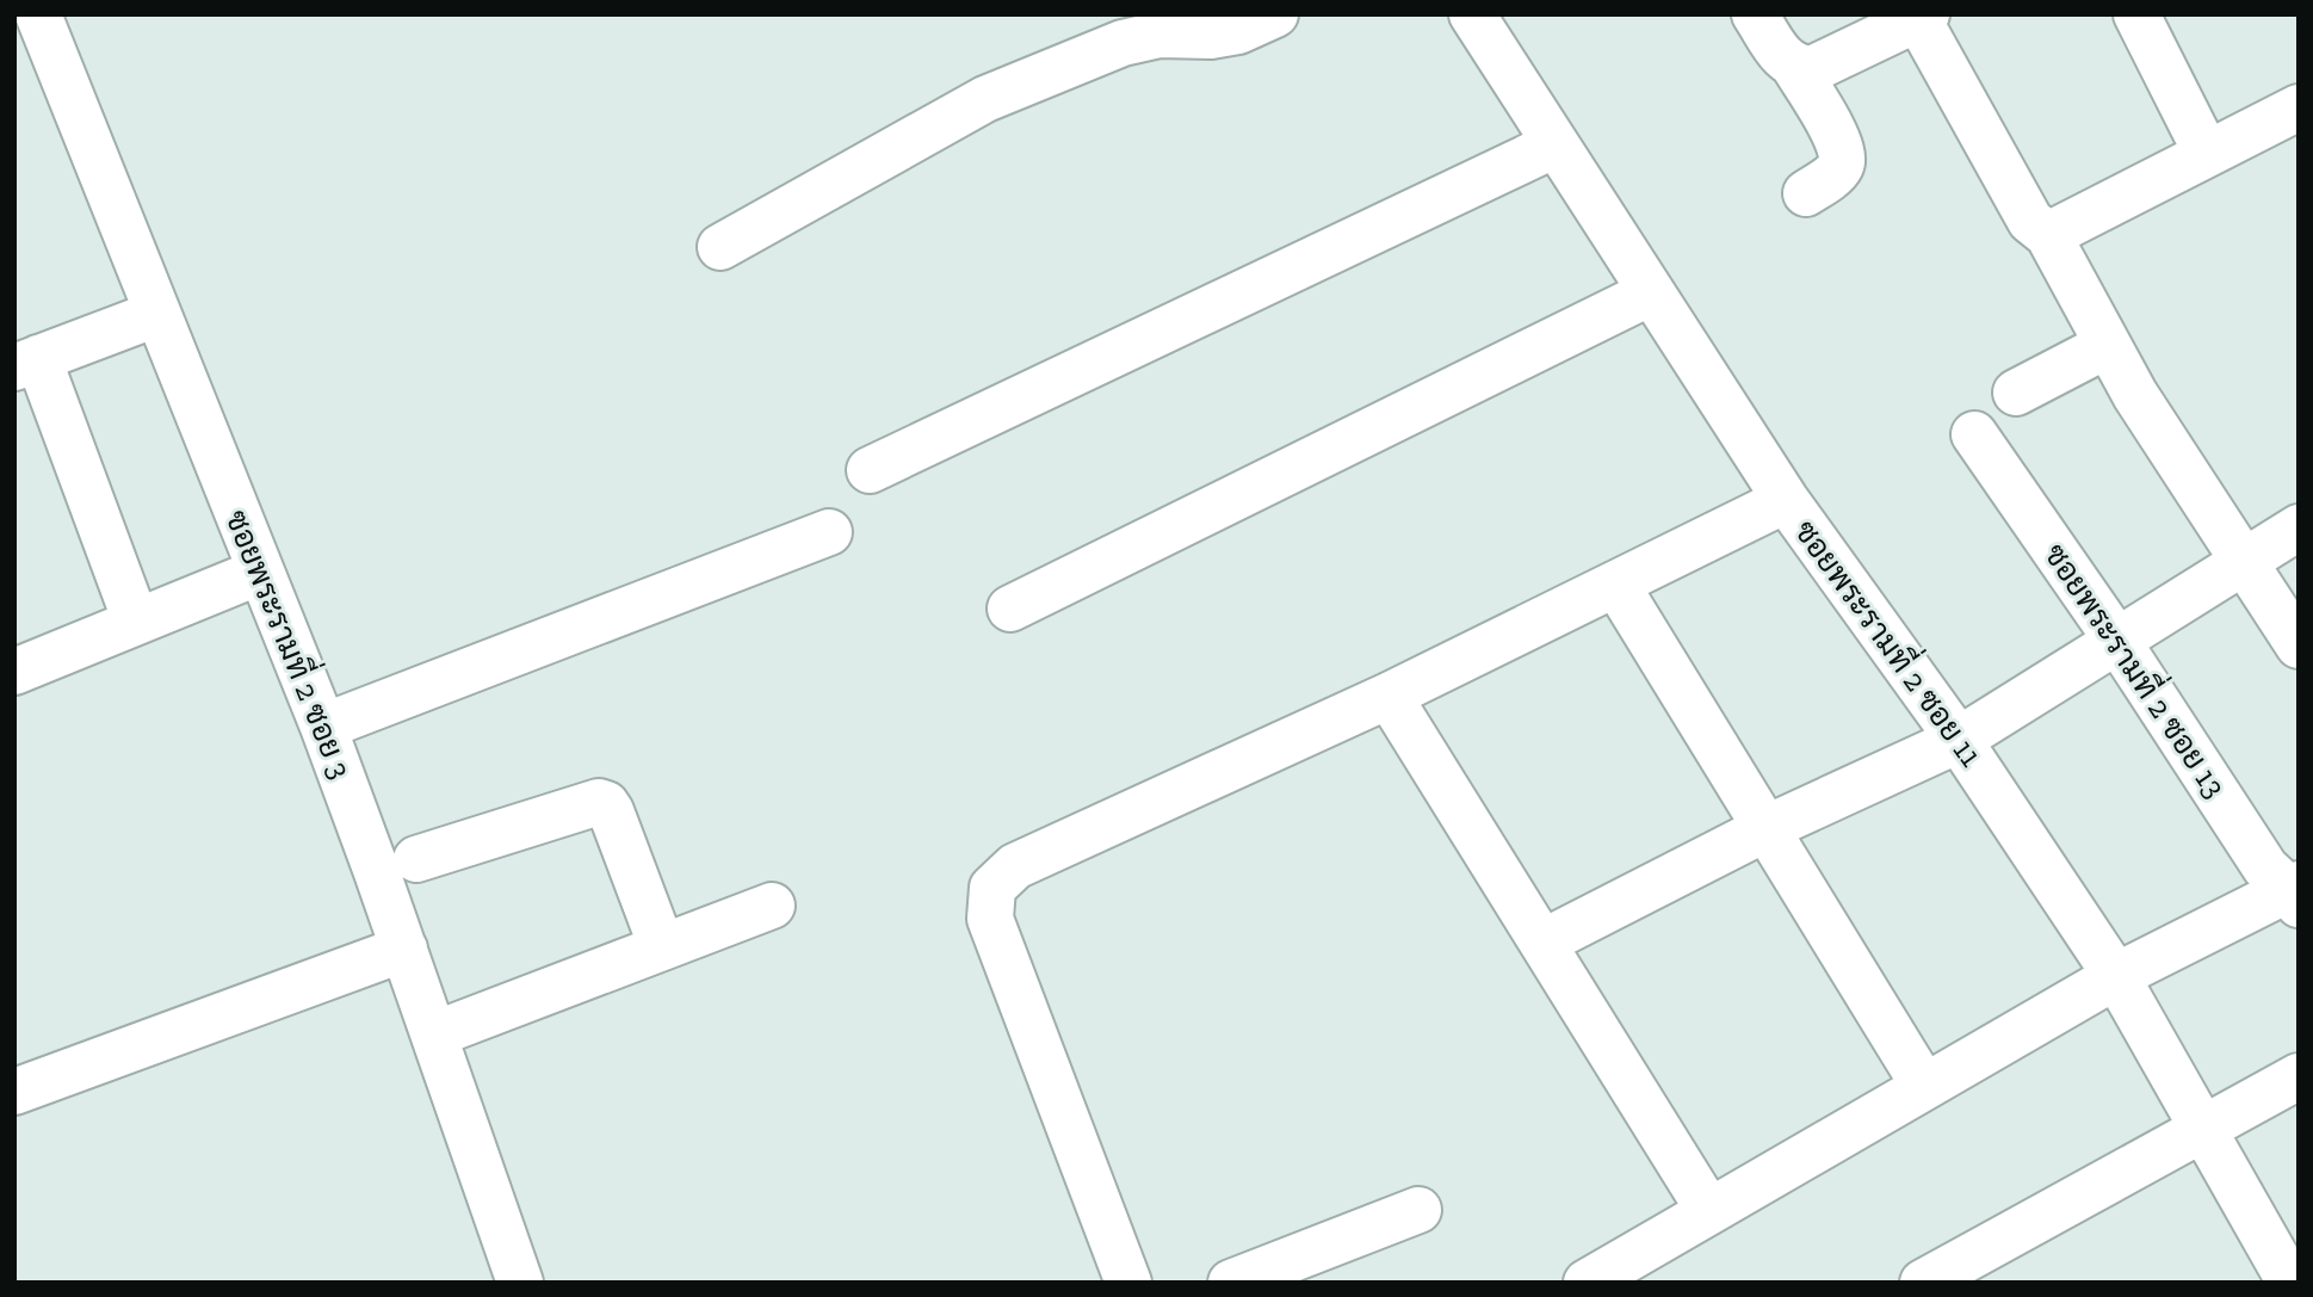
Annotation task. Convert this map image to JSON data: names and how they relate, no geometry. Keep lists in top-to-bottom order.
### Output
{
  "streets": {
    "street": ["ซอยพระรามที่ 2 ซอย 11", "ซอยพระรามที่ 2 ซอย 3", "ซอยพระรามที่ 2 ซอย 13"]
  }
}
